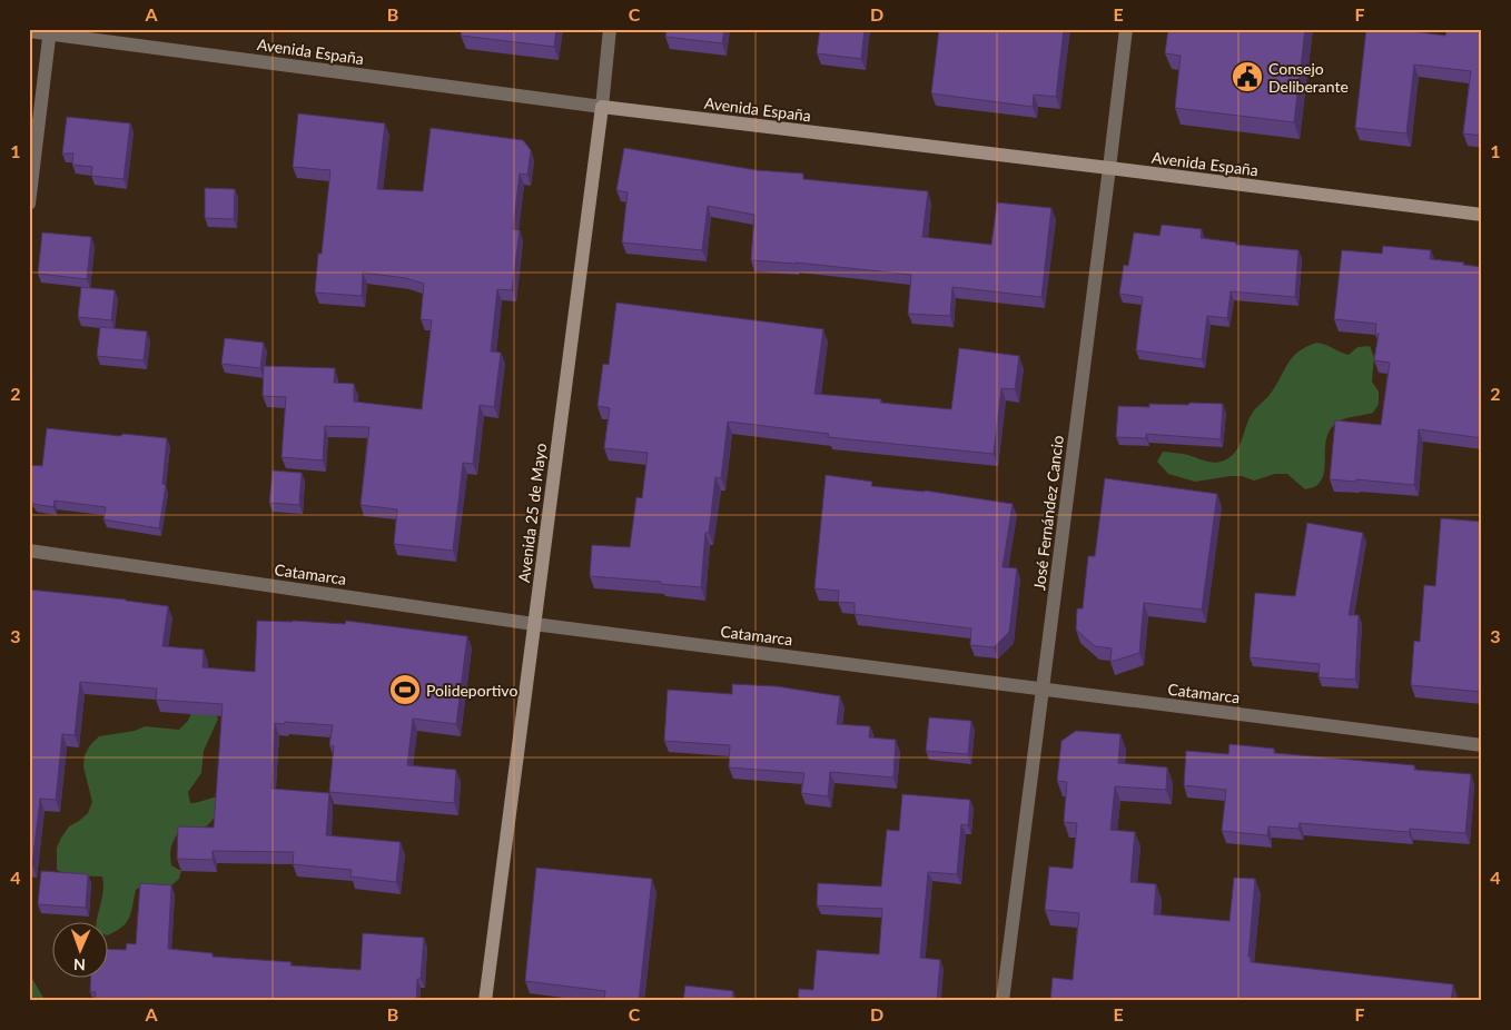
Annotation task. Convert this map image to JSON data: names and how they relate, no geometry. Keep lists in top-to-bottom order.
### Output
{
  "streets": {
    "main road": ["Avenida España", "Avenida 25 de Mayo"],
    "street": ["José Fernández Cancio", "Catamarca"]
  },
  "crossings": [
    ["Avenida España", "Avenida 25 de Mayo"],
    ["Avenida España", "José Fernández Cancio"],
    ["Avenida 25 de Mayo", "Catamarca"],
    ["José Fernández Cancio", "Catamarca"]
  ],
  "places": {
    "public building": ["Consejo Deliberante"],
    "sports": ["Polideportivo"]
  },
  "north": "bottom",
  "grid": {
    "columns": [
      "A",
      "B",
      "C",
      "D",
      "E",
      "F"
    ],
    "rows": [
      "1",
      "2",
      "3",
      "4"
    ]
  }
}
